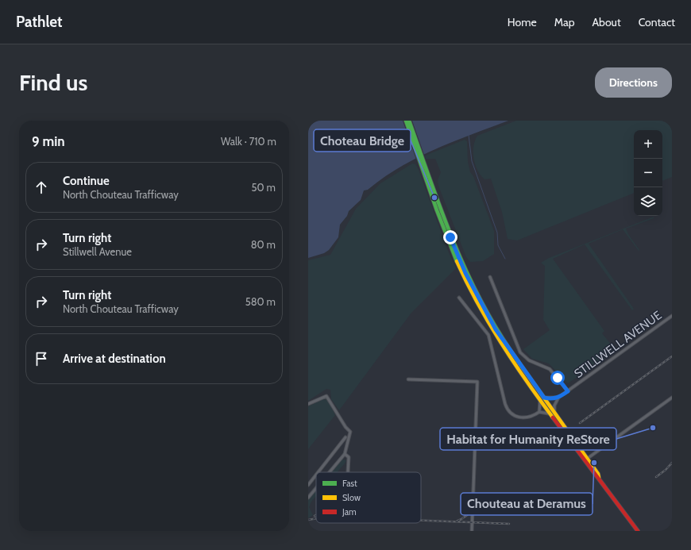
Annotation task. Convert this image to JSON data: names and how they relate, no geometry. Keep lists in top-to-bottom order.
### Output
{
  "streets": {
    "street": ["STILLWELL AVENUE"]
  },
  "places": ["Choteau Bridge", "Habitat for Humanity ReStore", "Chouteau at Deramus"],
  "legend": ["Fast", "Slow", "Jam"],
  "page": {
    "header": "Pathlet",
    "nav": [
      "Home",
      "Map",
      "About",
      "Contact"
    ],
    "buttons": "Directions",
    "title": "Find us",
    "heading": ["9 min", "Walk · 710 m"],
    "map_buttons": ["+", "−"],
    "list": [
      ["Continue", "North Chouteau Trafficway", "50 m"],
      ["Turn right", "Stillwell Avenue", "80 m"],
      ["Turn right", "North Chouteau Trafficway", "580 m"],
      "Arrive at destination"
    ]
  }
}
